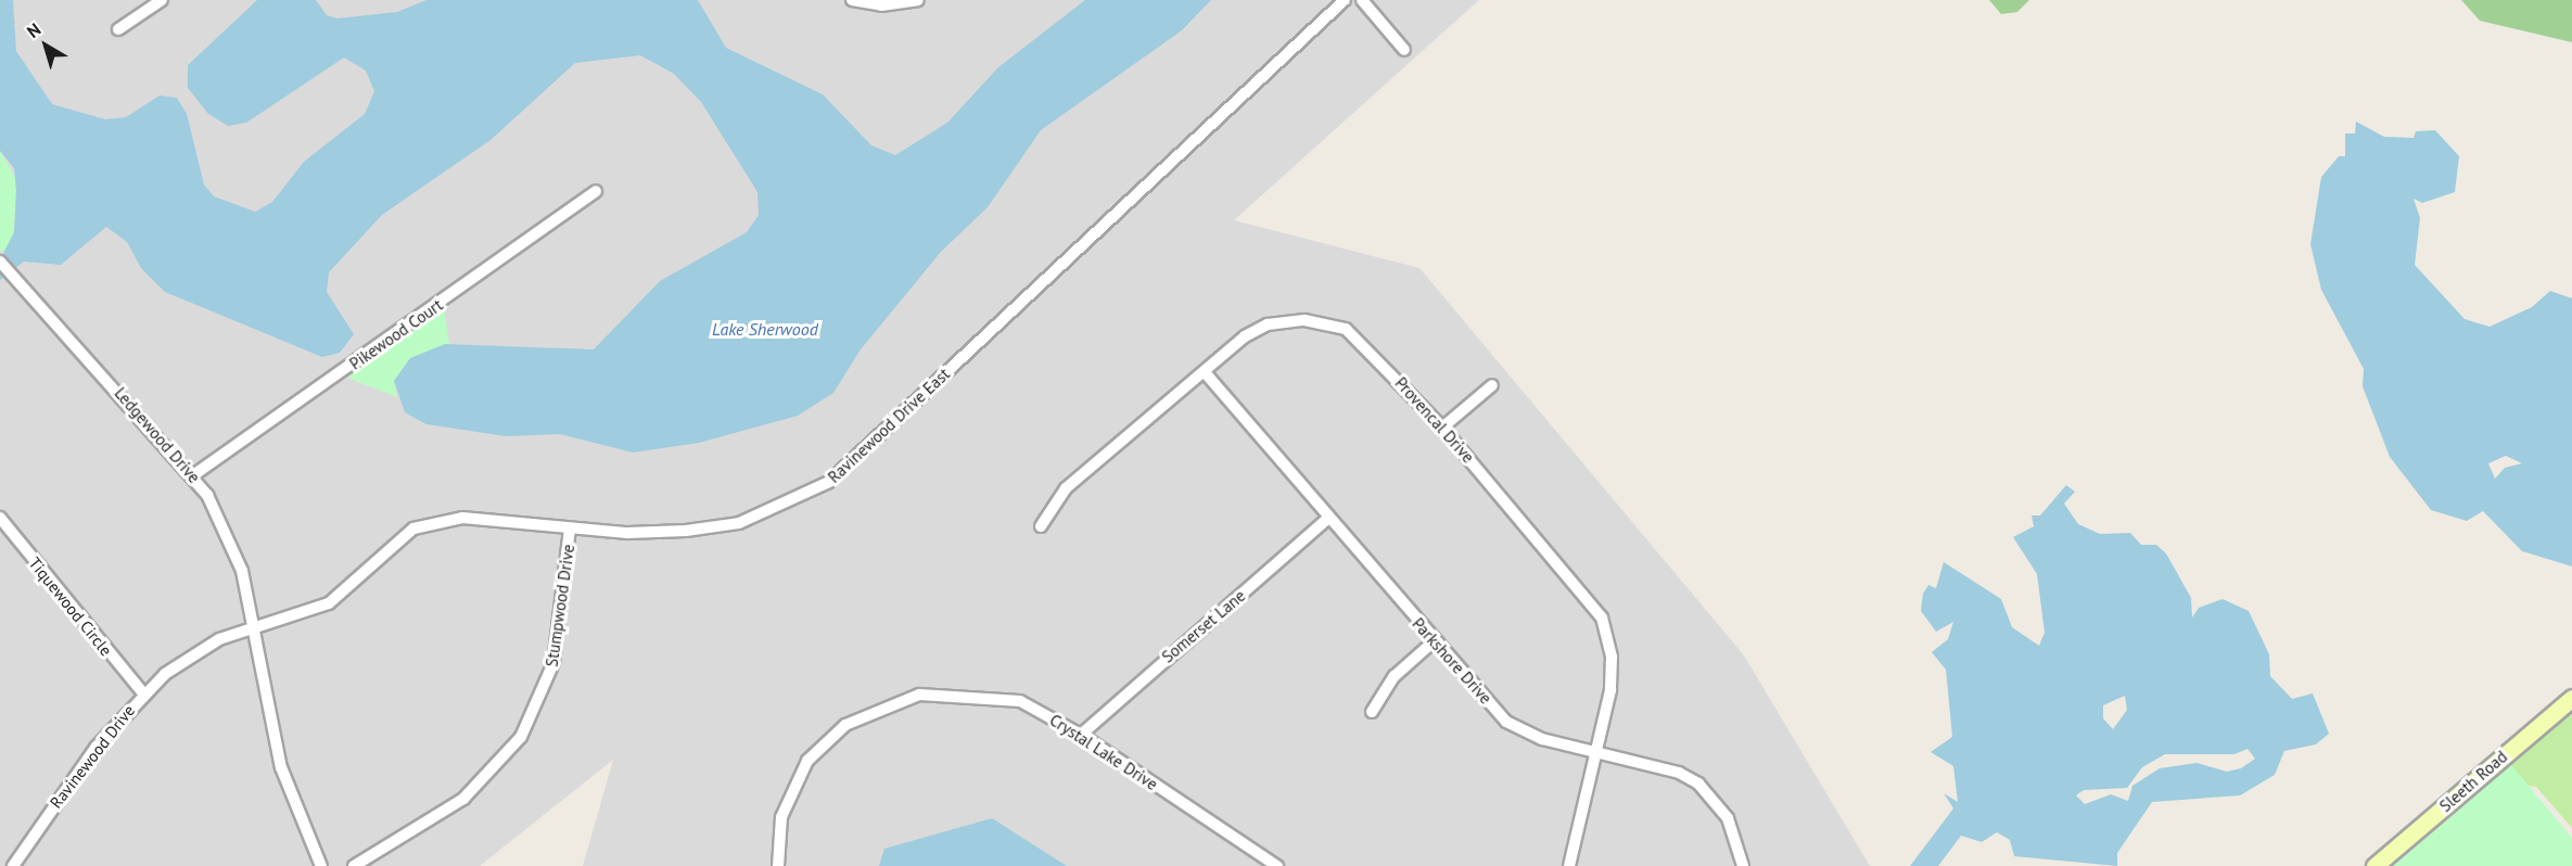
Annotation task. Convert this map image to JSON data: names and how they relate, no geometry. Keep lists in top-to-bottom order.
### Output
{
  "streets": {
    "street": [
      "Pikewood Court",
      "Provencal Drive",
      "Ravinewood Drive East",
      "Ledgewood Drive",
      "Stumpwood Drive",
      "Tiquewood Circle",
      "Somerset Lane",
      "Parkshore Drive",
      "Crystal Lake Drive",
      "Ravinewood Drive",
      "Sleeth Road"
    ]
  },
  "crossings": [
    ["Pikewood Court", "Ledgewood Drive"],
    ["Provencal Drive", "Parkshore Drive"],
    ["Ravinewood Drive East", "Ledgewood Drive"],
    ["Ravinewood Drive East", "Stumpwood Drive"],
    ["Ravinewood Drive East", "Ravinewood Drive"],
    ["Ledgewood Drive", "Ravinewood Drive"],
    ["Tiquewood Circle", "Ravinewood Drive"],
    ["Somerset Lane", "Parkshore Drive"],
    ["Somerset Lane", "Crystal Lake Drive"]
  ],
  "water": ["Lake Sherwood"],
  "north": "top left"
}
